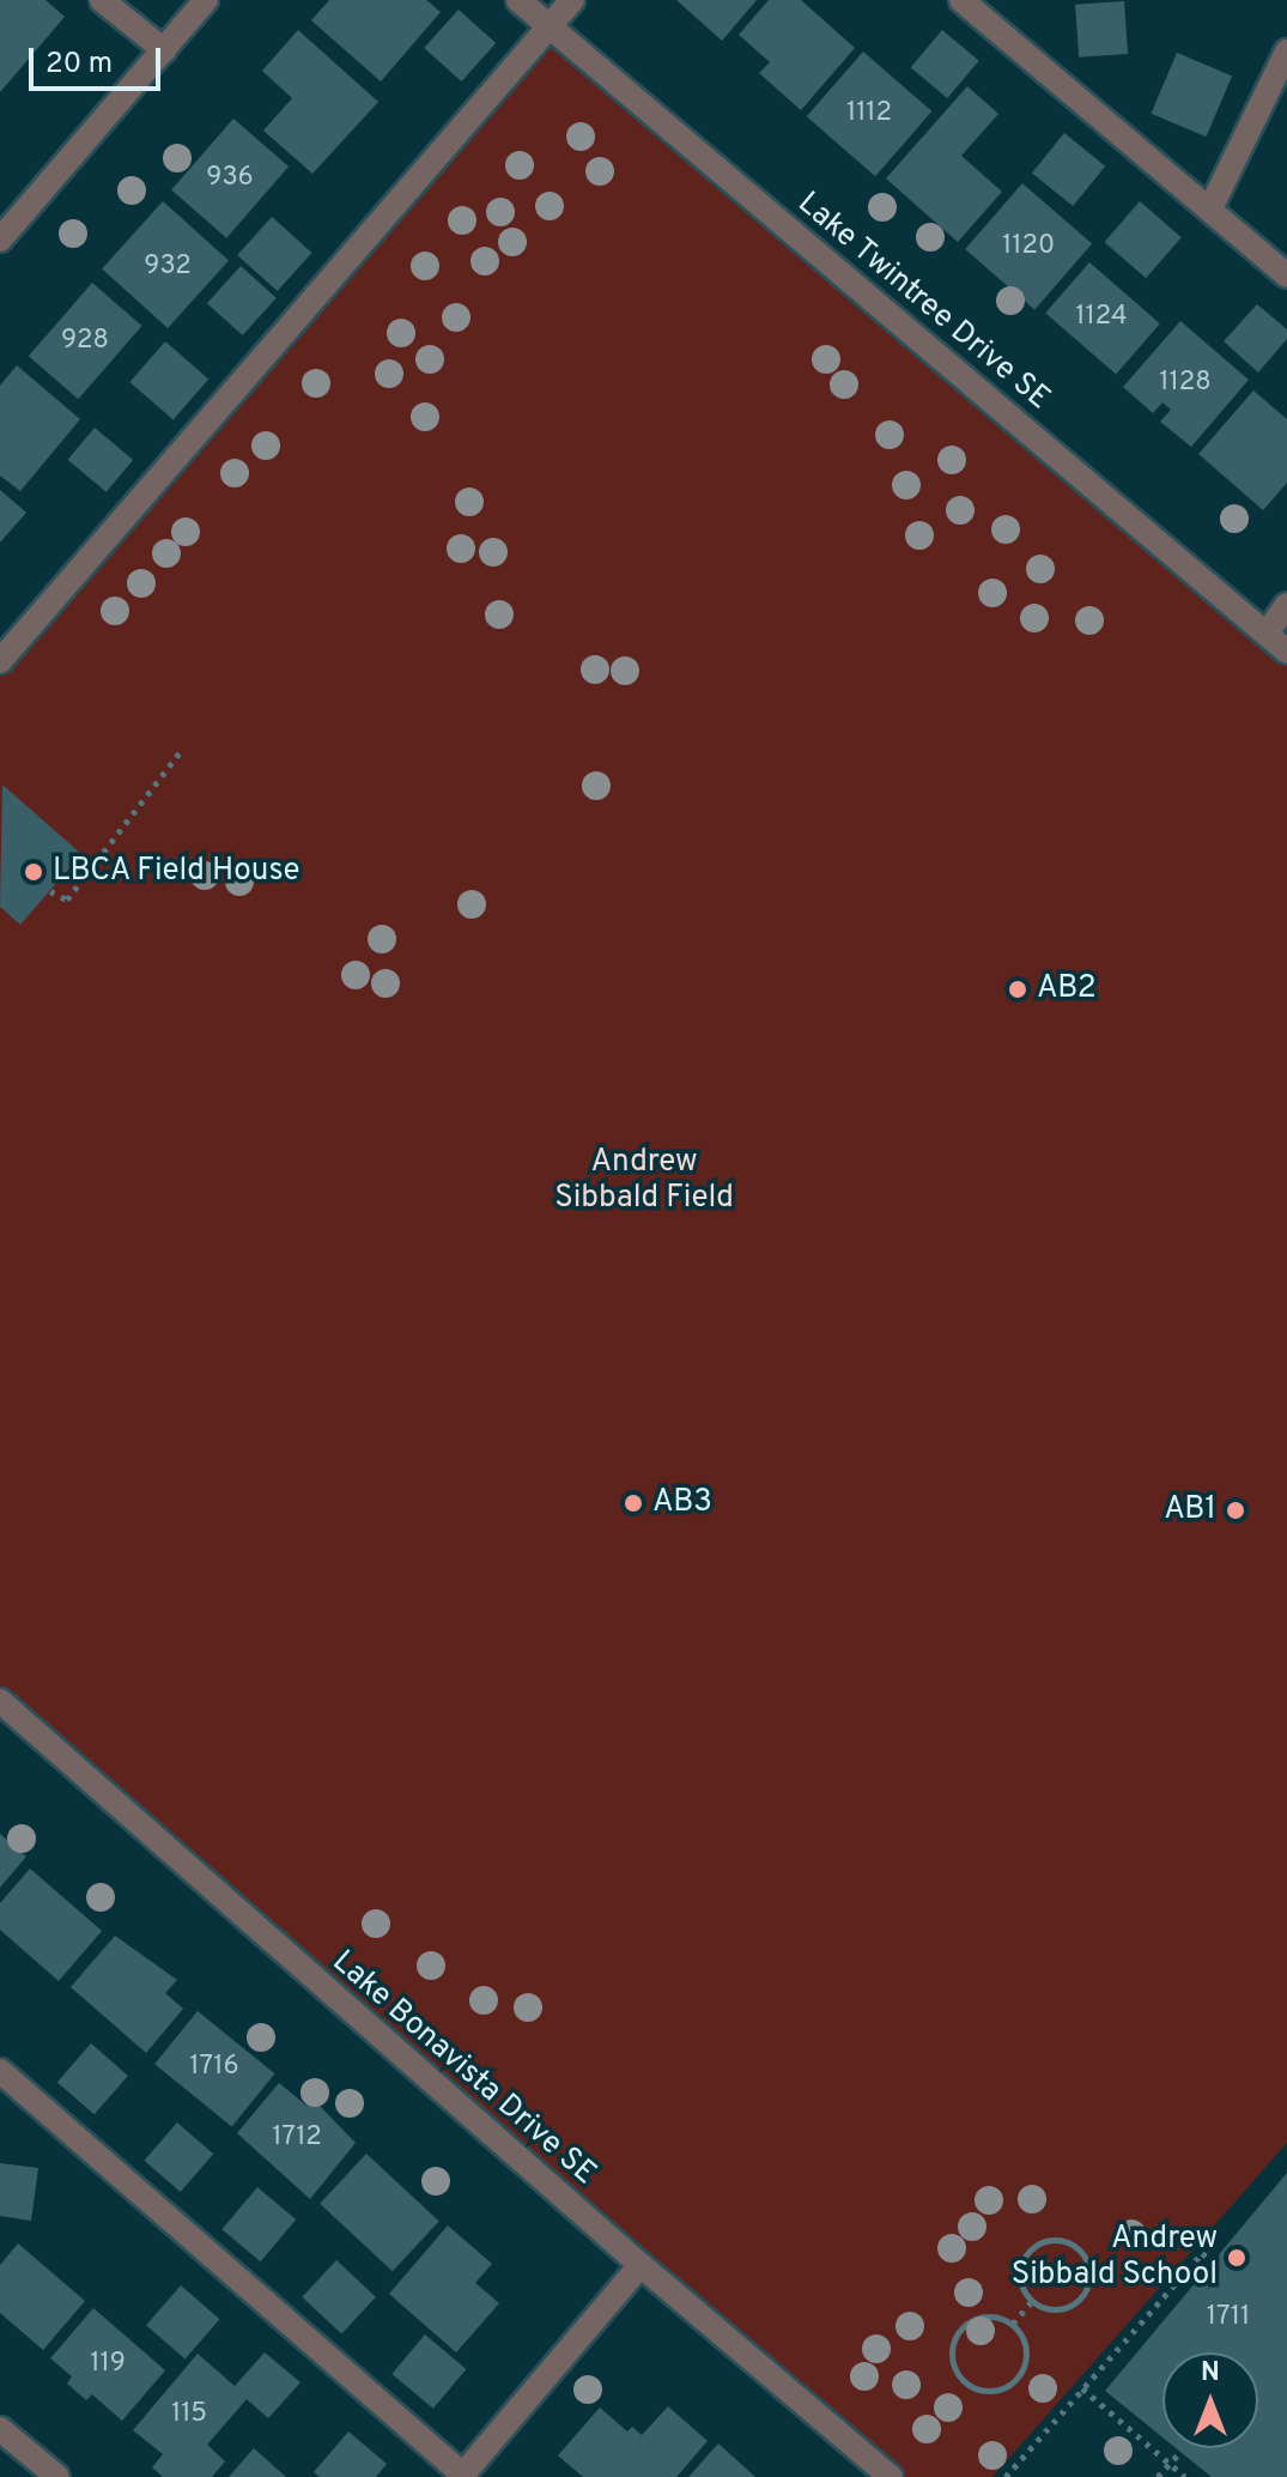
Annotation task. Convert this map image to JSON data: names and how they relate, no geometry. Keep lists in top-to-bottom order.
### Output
{
  "streets": {
    "street": ["Lake Twintree Drive SE", "Lake Bonavista Drive SE"]
  },
  "parks": ["Andrew Sibbald Field"],
  "places": [
    "LBCA Field House",
    "AB2",
    "AB3",
    "AB1",
    "Andrew Sibbald School"
  ],
  "house_numbers": [
    "1112",
    "936",
    "1120",
    "932",
    "1124",
    "928",
    "1128",
    "1716",
    "1712",
    "1711",
    "119",
    "115"
  ],
  "scale_bar": "20 m",
  "north": "top"
}
